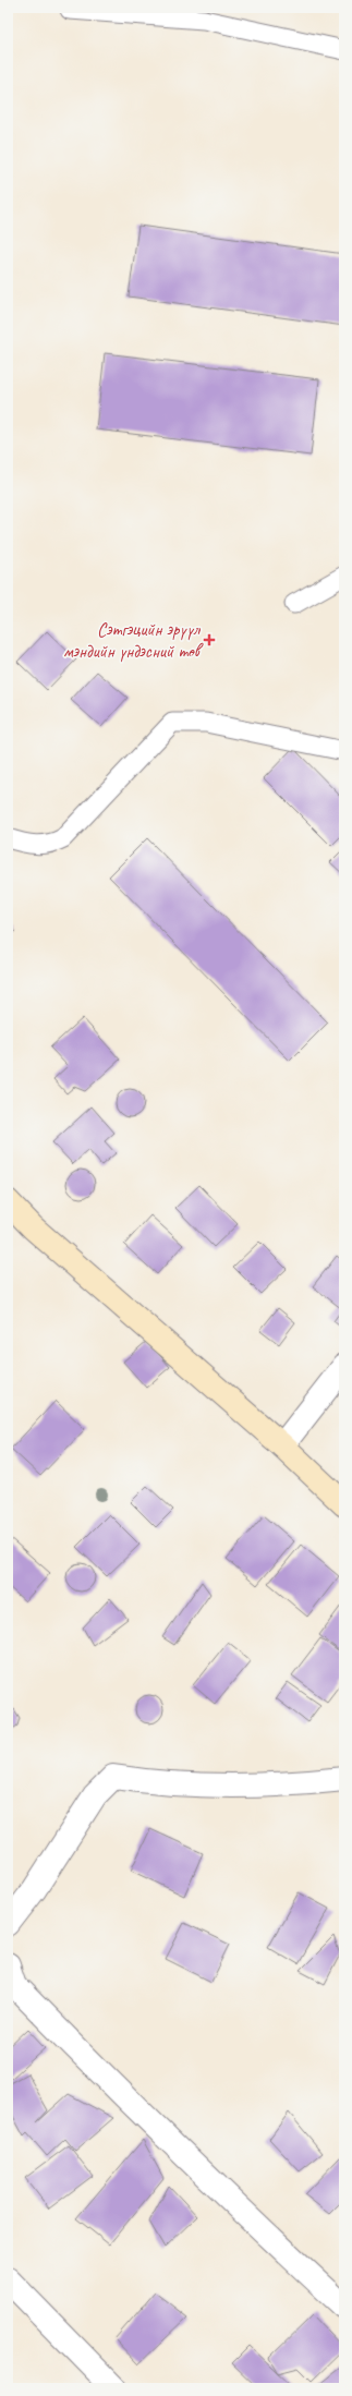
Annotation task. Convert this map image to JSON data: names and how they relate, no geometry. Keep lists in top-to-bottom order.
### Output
{
  "places": {
    "health": ["Сэтгэцийн эрүүл мэндийн үндэсний төв"]
  }
}
